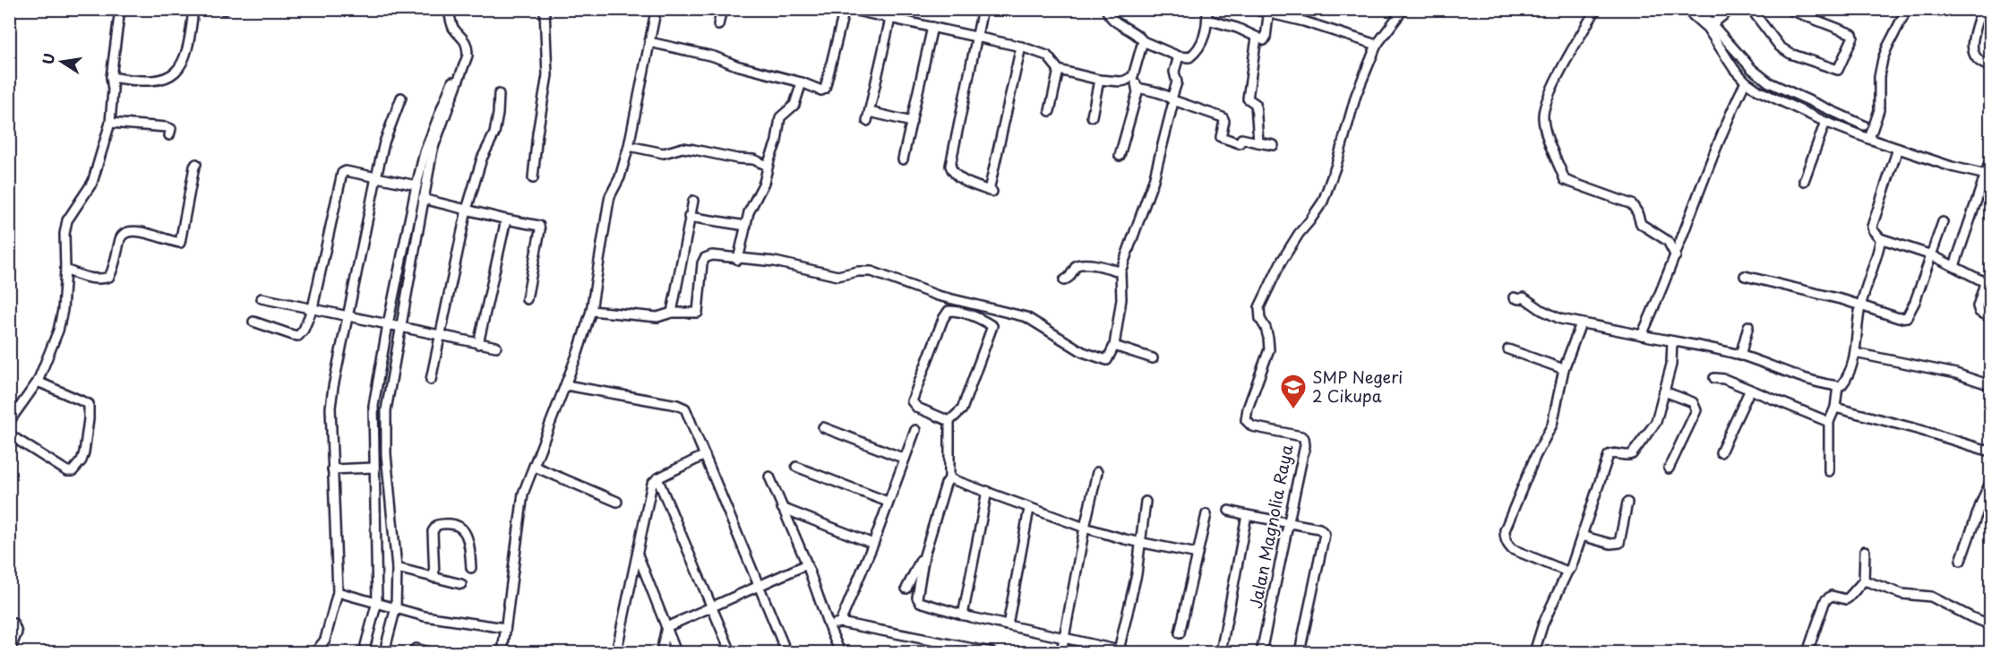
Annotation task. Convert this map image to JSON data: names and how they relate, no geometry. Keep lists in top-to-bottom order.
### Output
{
  "streets": {
    "street": ["Jalan Magnolia Raya"]
  },
  "places": {
    "school or university": ["SMP Negeri 2 Cikupa"]
  },
  "north": "left"
}
